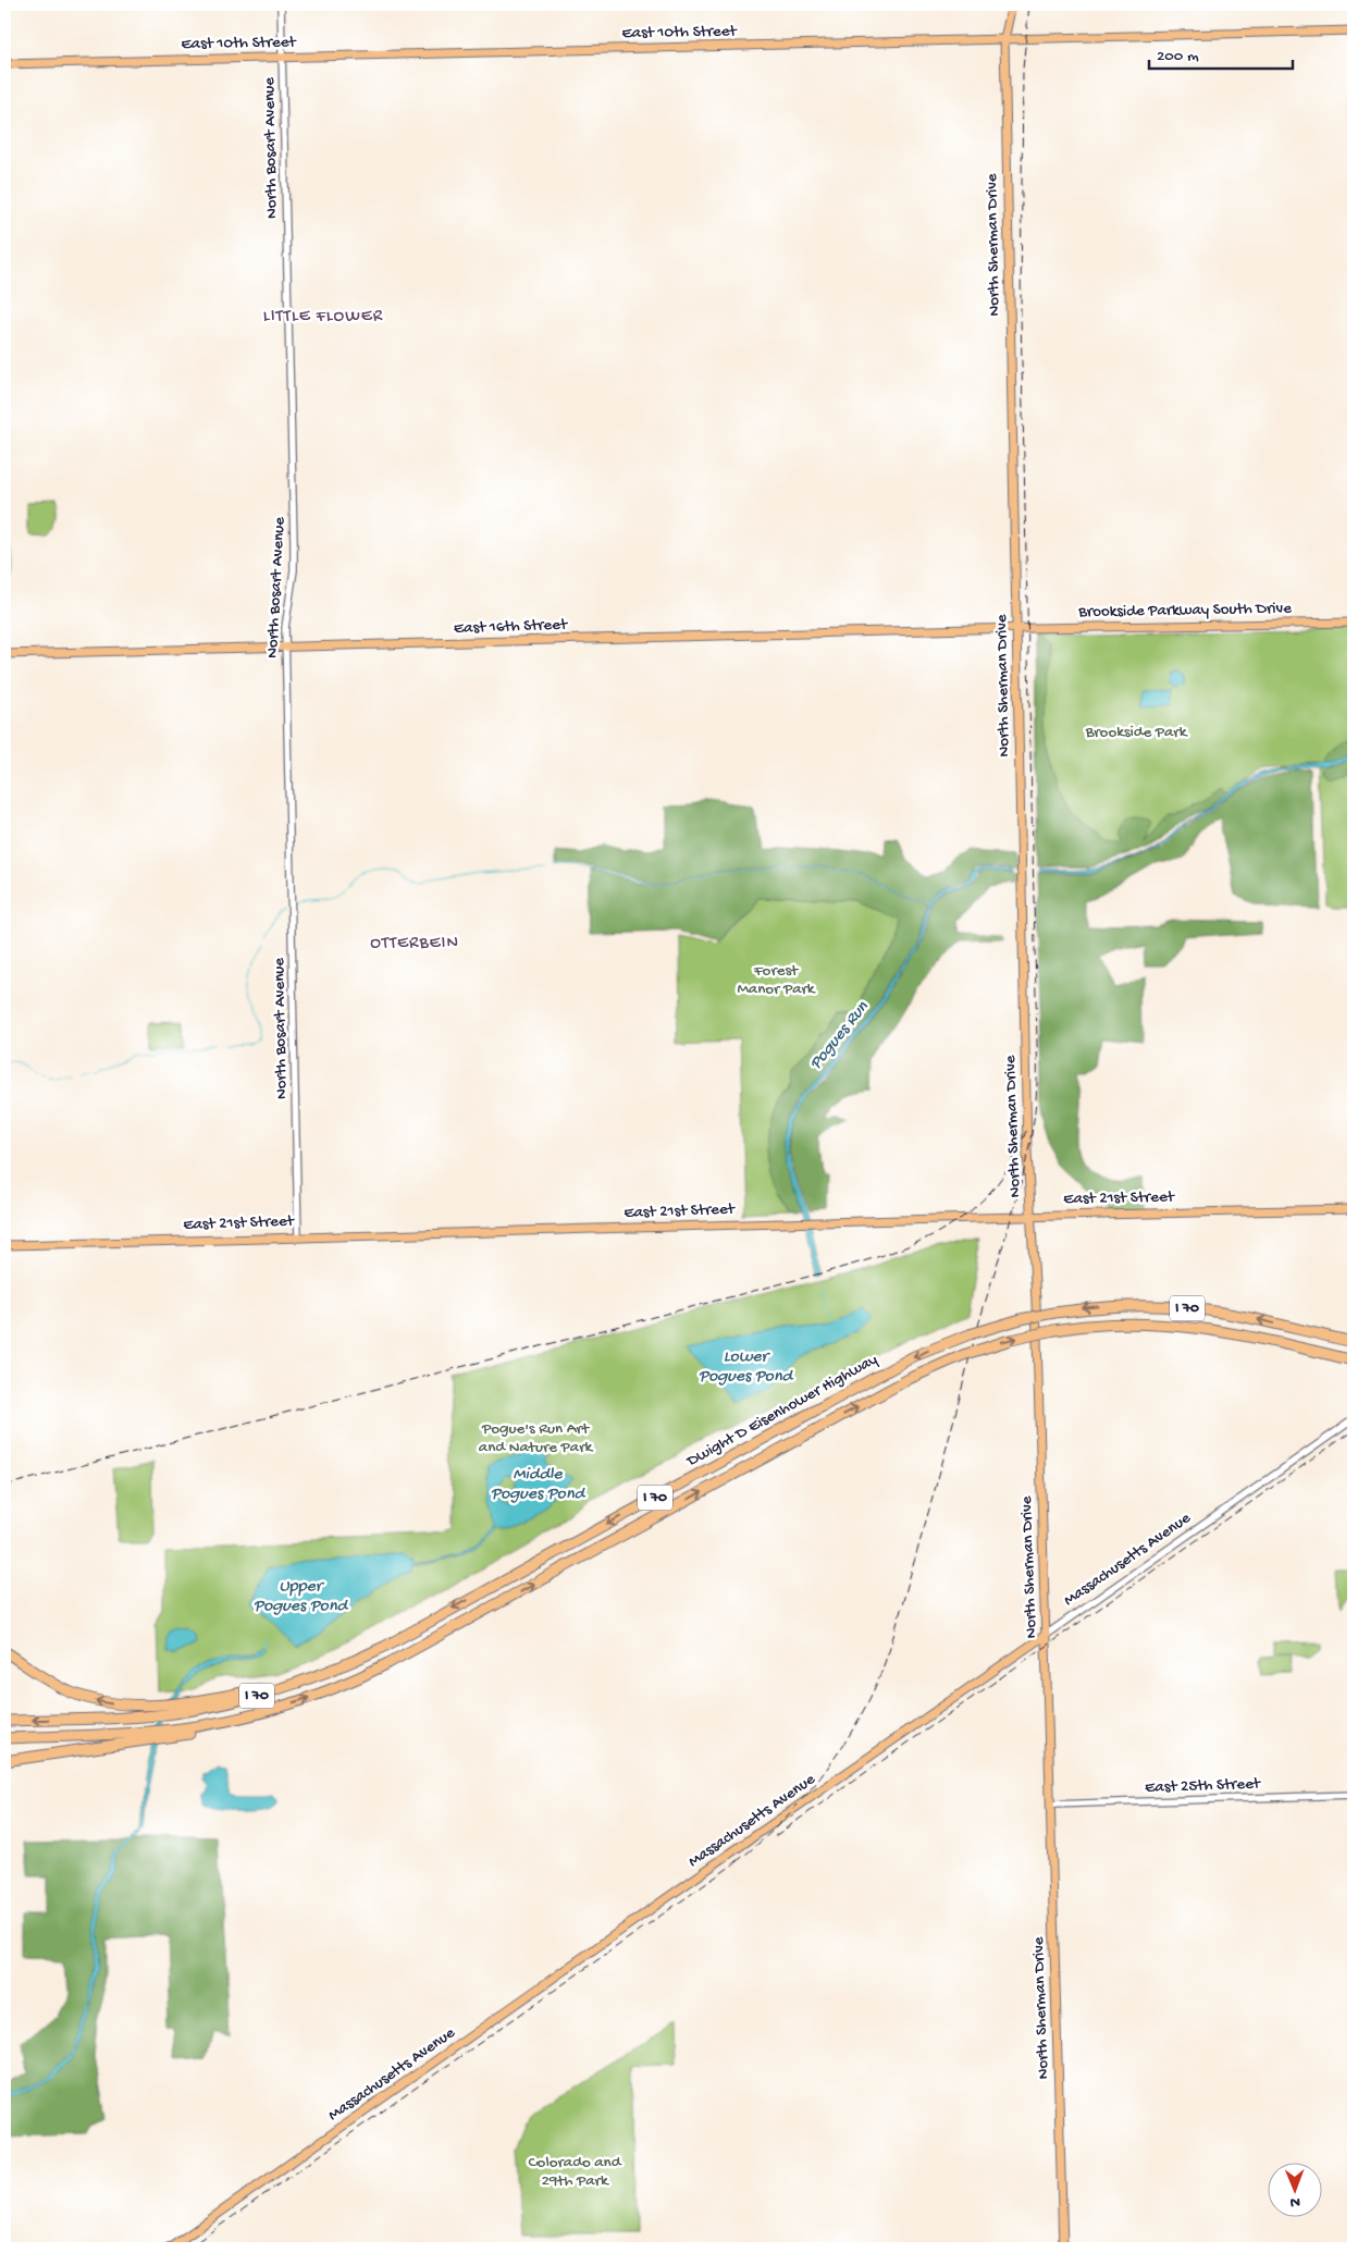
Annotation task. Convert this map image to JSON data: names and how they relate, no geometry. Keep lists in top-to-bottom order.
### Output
{
  "streets": {
    "highway": ["I 70", "Dwight D Eisenhower Highway"],
    "main road": [
      "East 10th Street",
      "North Sherman Drive",
      "Brookside Parkway South Drive",
      "East 16th Street",
      "East 21st Street",
      "Massachusetts Avenue"
    ],
    "street": ["North Bosart Avenue", "East 25th Street"]
  },
  "crossings": [
    ["East 10th Street", "North Bosart Avenue"],
    ["East 10th Street", "North Sherman Drive"],
    ["North Bosart Avenue", "East 16th Street"],
    ["North Bosart Avenue", "East 21st Street"],
    ["North Sherman Drive", "Brookside Parkway South Drive"],
    ["North Sherman Drive", "East 16th Street"],
    ["North Sherman Drive", "East 21st Street"],
    ["North Sherman Drive", "Massachusetts Avenue"],
    ["North Sherman Drive", "East 25th Street"],
    ["Brookside Parkway South Drive", "East 16th Street"]
  ],
  "districts": ["LITTLE FLOWER", "OTTERBEIN"],
  "water": [
    "Pogues Run",
    "Lower Pogues Pond",
    "Middle Pogues Pond",
    "Upper Pogues Pond"
  ],
  "parks": [
    "Brookside Park",
    "Forest Manor Park",
    "Pogue's Run Art and Nature Park",
    "Colorado and 29th Park"
  ],
  "scale_bar": "200 m",
  "north": "bottom"
}
